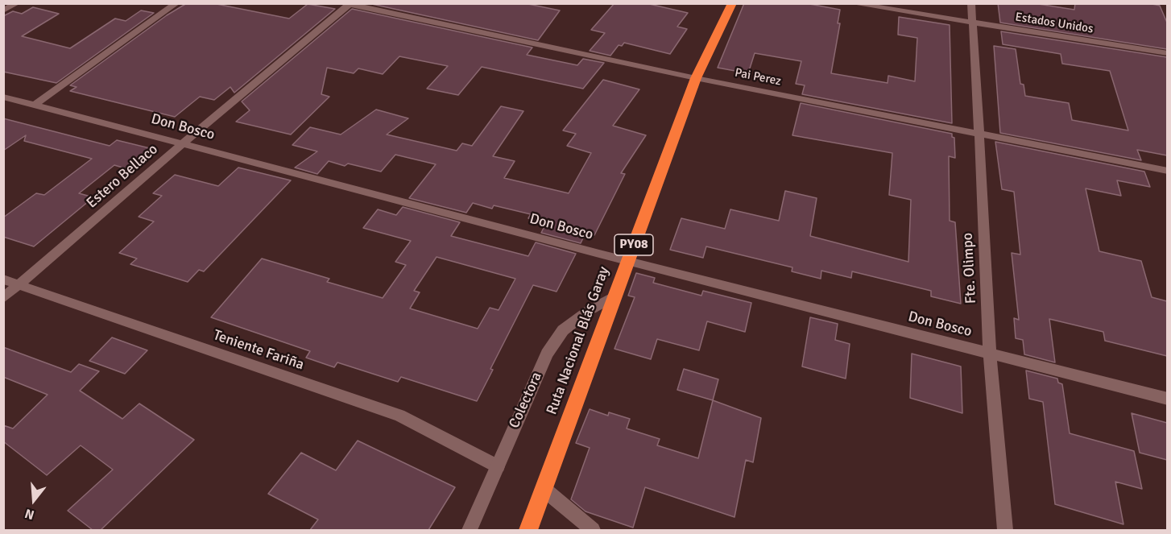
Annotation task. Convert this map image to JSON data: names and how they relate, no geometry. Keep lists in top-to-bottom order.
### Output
{
  "streets": {
    "highway": ["PY08", "Ruta Nacional Blás Garay"],
    "street": [
      "Estados Unidos",
      "Pai Perez",
      "Don Bosco",
      "Estero Bellaco",
      "Fte. Olimpo",
      "Teniente Fariña",
      "Colectora"
    ]
  },
  "crossings": [
    ["Estados Unidos", "Fte. Olimpo"],
    ["Pai Perez", "Estero Bellaco"],
    ["Pai Perez", "Fte. Olimpo"],
    ["Pai Perez", "Ruta Nacional Blás Garay"],
    ["Don Bosco", "Estero Bellaco"],
    ["Don Bosco", "Fte. Olimpo"],
    ["Don Bosco", "Ruta Nacional Blás Garay"],
    ["Estero Bellaco", "Teniente Fariña"],
    ["Ruta Nacional Blás Garay", "Colectora"],
    ["Teniente Fariña", "Colectora"]
  ],
  "north": "bottom"
}
